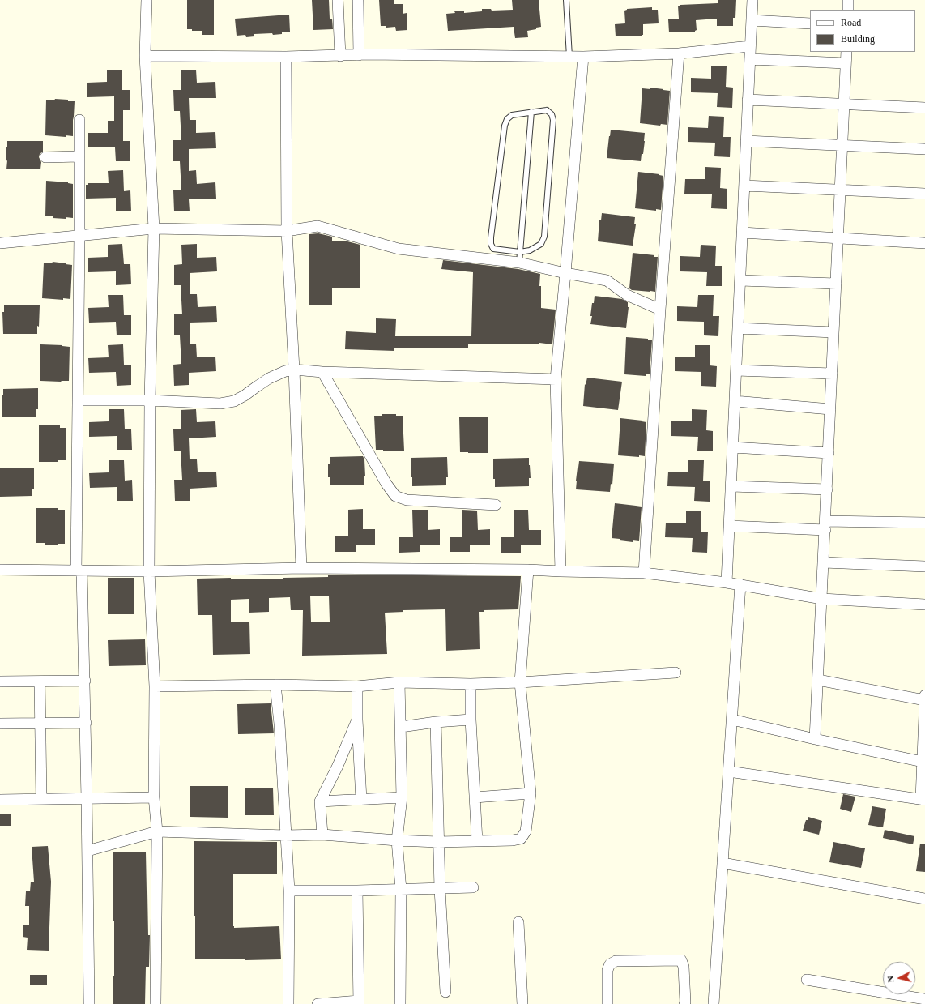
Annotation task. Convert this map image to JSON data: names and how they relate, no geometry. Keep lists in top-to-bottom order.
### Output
{
  "legend": ["Road", "Building"],
  "north": "left"
}
